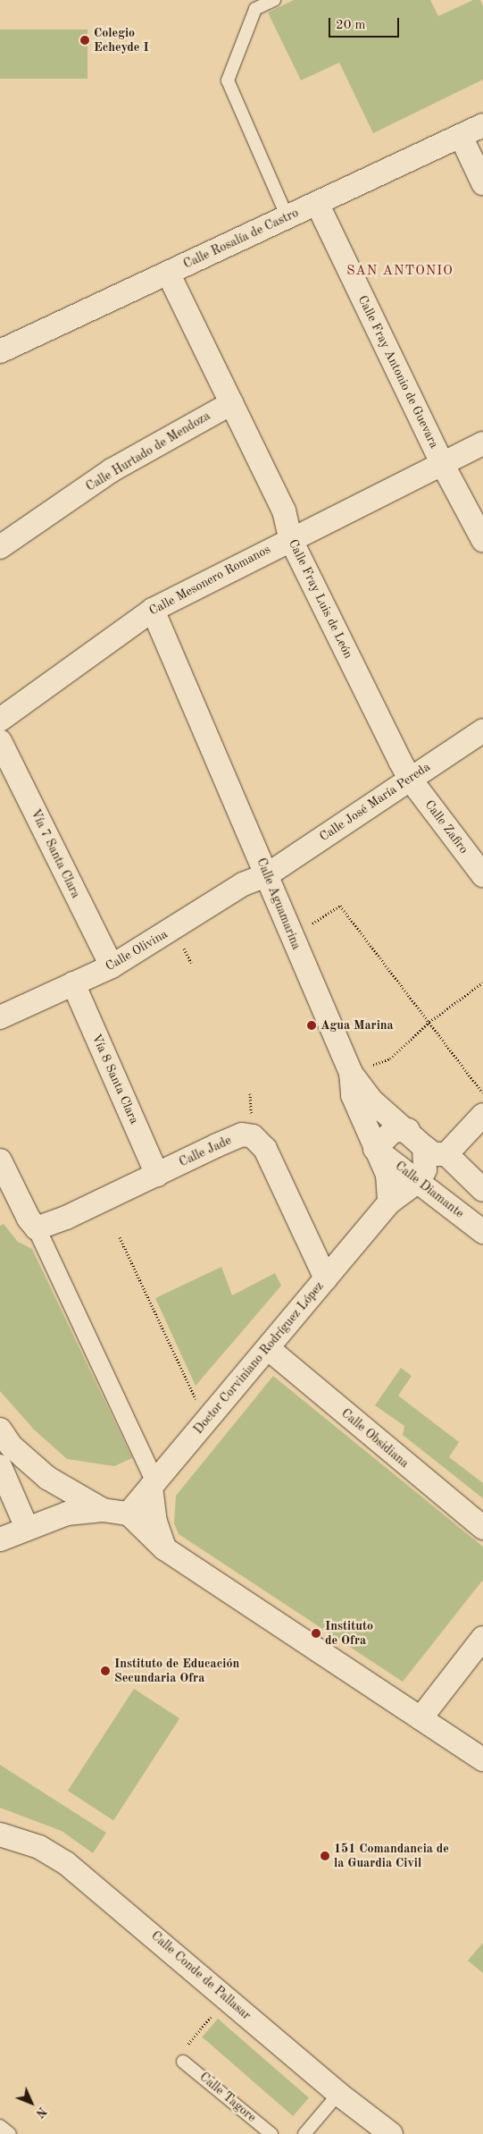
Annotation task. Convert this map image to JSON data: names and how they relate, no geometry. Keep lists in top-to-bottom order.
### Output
{
  "streets": {
    "street": [
      "Calle Rosalía de Castro",
      "Calle Fray Antonio de Guevara",
      "Calle Hurtado de Mendoza",
      "Calle Mesonero Romanos",
      "Calle Fray Luis de León",
      "Calle José María Pereda",
      "Calle Zafiro",
      "Vía 7 Santa Clara",
      "Calle Aguamarina",
      "Calle Olivina",
      "Vía 8 Santa Clara",
      "Calle Jade",
      "Calle Diamante",
      "Doctor Corviniano Rodríguez López",
      "Calle Obsidiana",
      "Calle Conde de Pallasar"
    ],
    "lane": ["Calle Tagore"]
  },
  "crossings": [
    ["Calle Rosalía de Castro", "Calle Fray Antonio de Guevara"],
    ["Calle Rosalía de Castro", "Calle Fray Luis de León"],
    ["Calle Fray Antonio de Guevara", "Calle Mesonero Romanos"],
    ["Calle Hurtado de Mendoza", "Calle Fray Luis de León"],
    ["Calle Mesonero Romanos", "Calle Fray Luis de León"],
    ["Calle Mesonero Romanos", "Calle Aguamarina"],
    ["Calle Fray Luis de León", "Calle José María Pereda"],
    ["Calle Fray Luis de León", "Calle Zafiro"],
    ["Calle José María Pereda", "Calle Zafiro"],
    ["Calle José María Pereda", "Calle Aguamarina"],
    ["Calle José María Pereda", "Calle Olivina"],
    ["Vía 7 Santa Clara", "Calle Olivina"],
    ["Calle Aguamarina", "Calle Olivina"],
    ["Calle Aguamarina", "Calle Diamante"],
    ["Calle Aguamarina", "Doctor Corviniano Rodríguez López"],
    ["Calle Olivina", "Vía 8 Santa Clara"],
    ["Vía 8 Santa Clara", "Calle Jade"],
    ["Calle Jade", "Doctor Corviniano Rodríguez López"],
    ["Calle Diamante", "Doctor Corviniano Rodríguez López"],
    ["Doctor Corviniano Rodríguez López", "Calle Obsidiana"]
  ],
  "districts": ["SAN ANTONIO"],
  "places": [
    "Colegio Echeyde I",
    "Agua Marina",
    "Instituto de Ofra",
    "Instituto de Educación Secundaria Ofra",
    "151 Comandancia de la Guardia Civil"
  ],
  "scale_bar": "20 m",
  "north": "bottom right"
}
